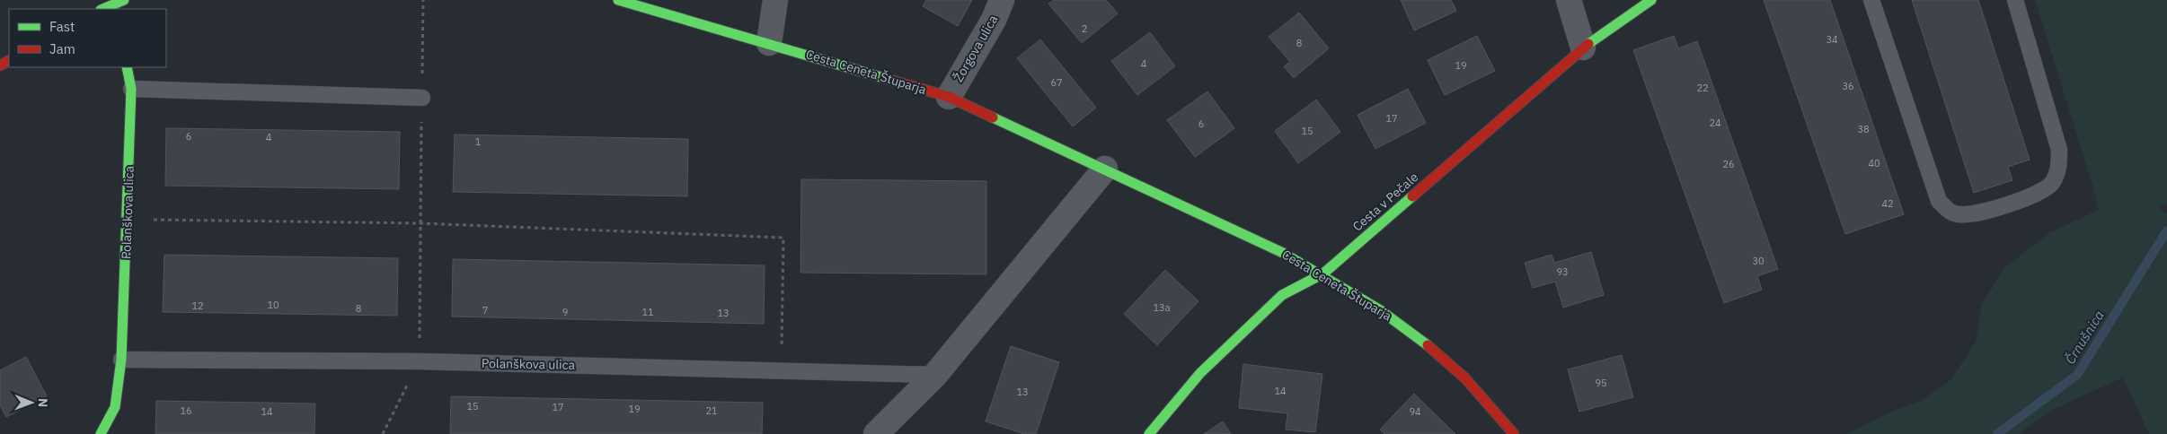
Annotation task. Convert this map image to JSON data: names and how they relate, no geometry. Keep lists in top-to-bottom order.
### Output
{
  "streets": {
    "street": [
      "Žorgova ulica",
      "Cesta Ceneta Štuparja",
      "Cesta v Pečale",
      "Polanškova ulica"
    ]
  },
  "crossings": [
    ["Žorgova ulica", "Cesta Ceneta Štuparja"],
    ["Cesta Ceneta Štuparja", "Cesta v Pečale"]
  ],
  "water": ["Črnušnica"],
  "house_numbers": [
    "2",
    "34",
    "8",
    "4",
    "19",
    "67",
    "36",
    "22",
    "17",
    "24",
    "6",
    "38",
    "15",
    "6",
    "4",
    "1",
    "40",
    "26",
    "42",
    "30",
    "93",
    "10",
    "12",
    "13a",
    "8",
    "7",
    "9",
    "11",
    "13",
    "95",
    "14",
    "13",
    "15",
    "17",
    "19",
    "16",
    "21",
    "14",
    "94"
  ],
  "legend": ["Fast", "Jam"],
  "north": "right"
}
